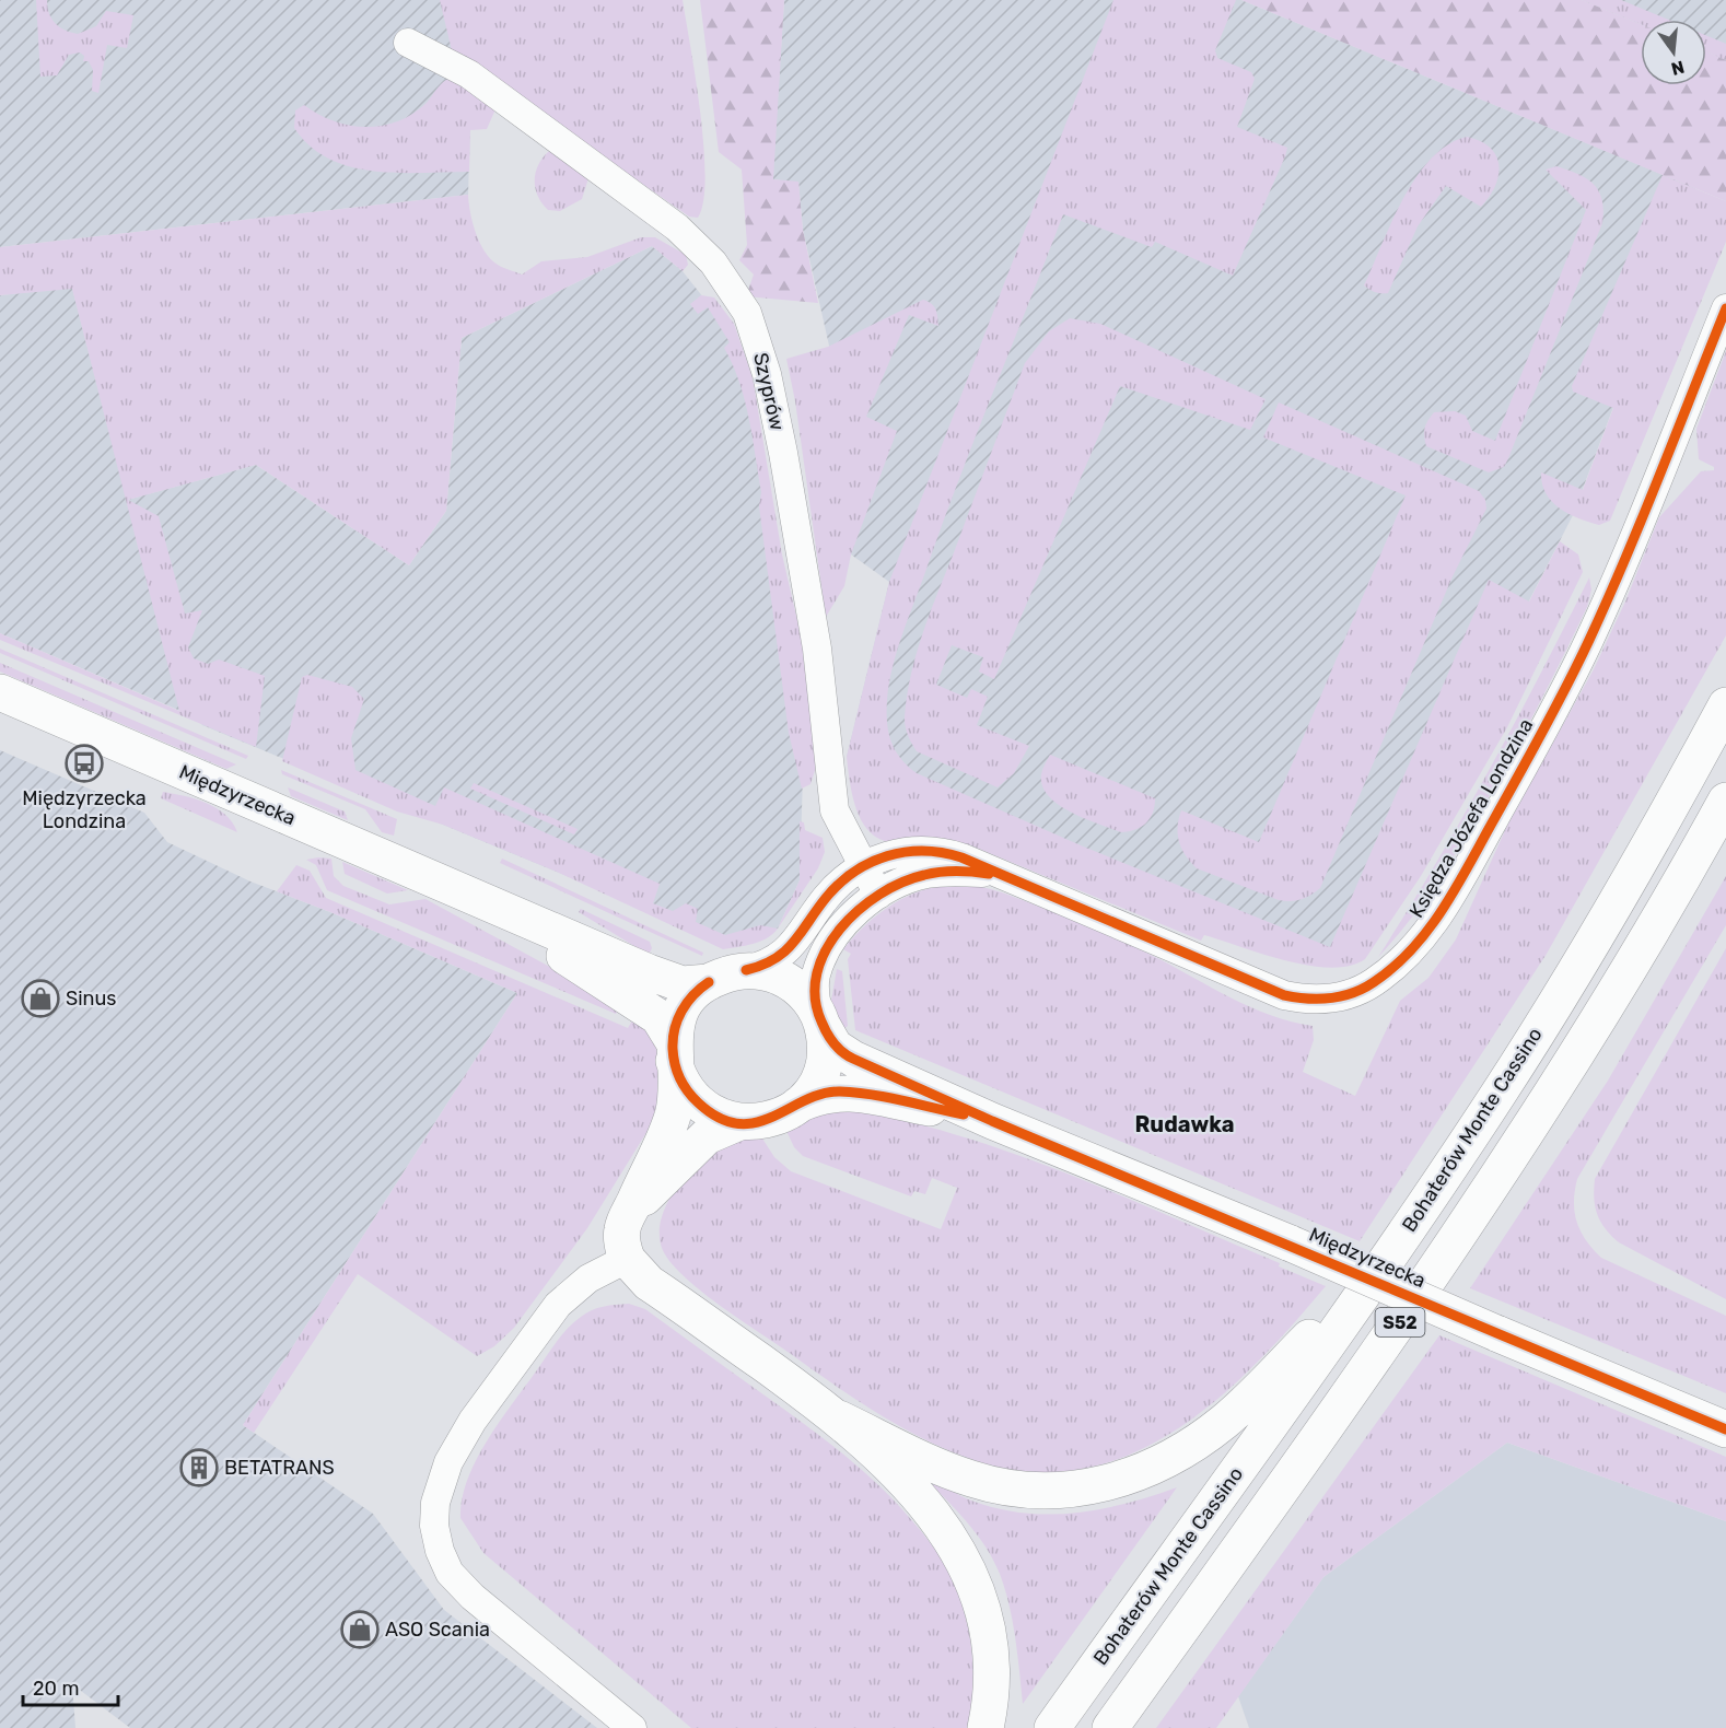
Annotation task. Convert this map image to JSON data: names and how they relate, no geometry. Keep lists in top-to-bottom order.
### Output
{
  "streets": {
    "main road": ["Międzyrzecka", "Bohaterów Monte Cassino", "S52"],
    "street": ["Szyprów", "Księdza Józefa Londzina"]
  },
  "crossings": [
    ["Szyprów", "Księdza Józefa Londzina"],
    ["Międzyrzecka", "Księdza Józefa Londzina"]
  ],
  "districts": ["Rudawka"],
  "places": {
    "bus stop": ["Międzyrzecka Londzina"],
    "shop": ["Sinus", "ASO Scania"],
    "building": ["BETATRANS"]
  },
  "scale_bar": "20 m",
  "north": "bottom"
}
